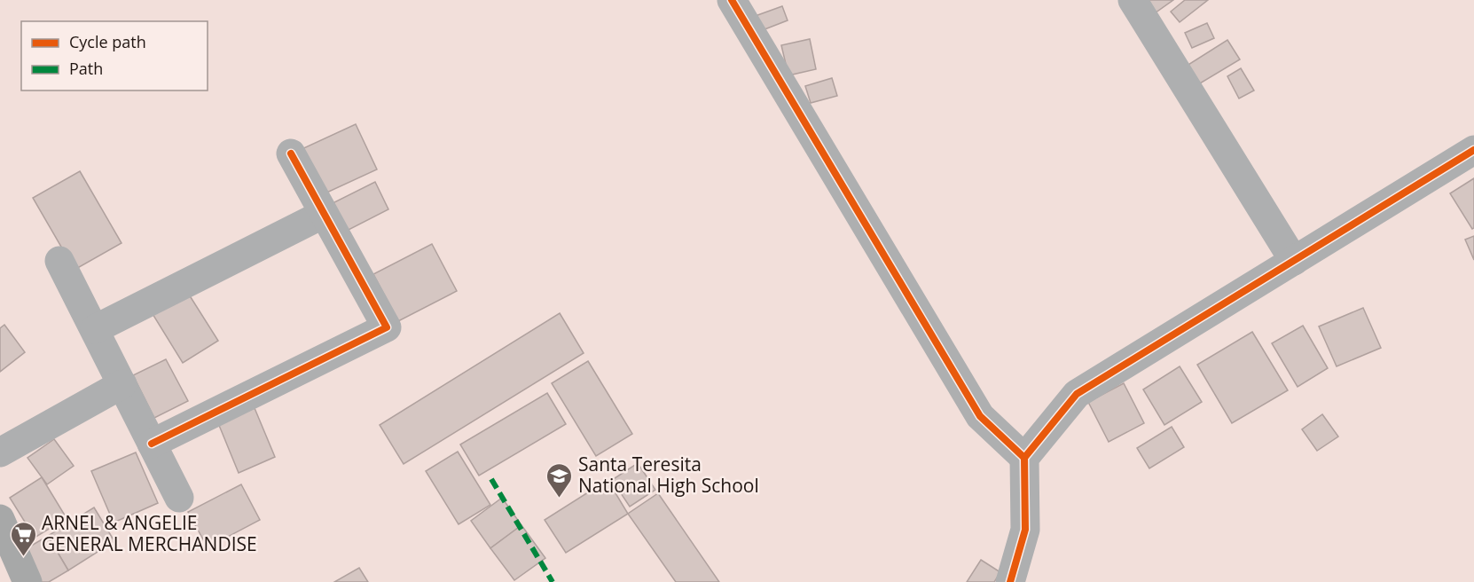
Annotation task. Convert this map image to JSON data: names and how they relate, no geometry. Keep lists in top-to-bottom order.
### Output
{
  "places": {
    "school or university": ["Santa Teresita National High School"],
    "supermarket": ["ARNEL & ANGELIE GENERAL MERCHANDISE"]
  },
  "legend": ["Cycle path", "Path"]
}
